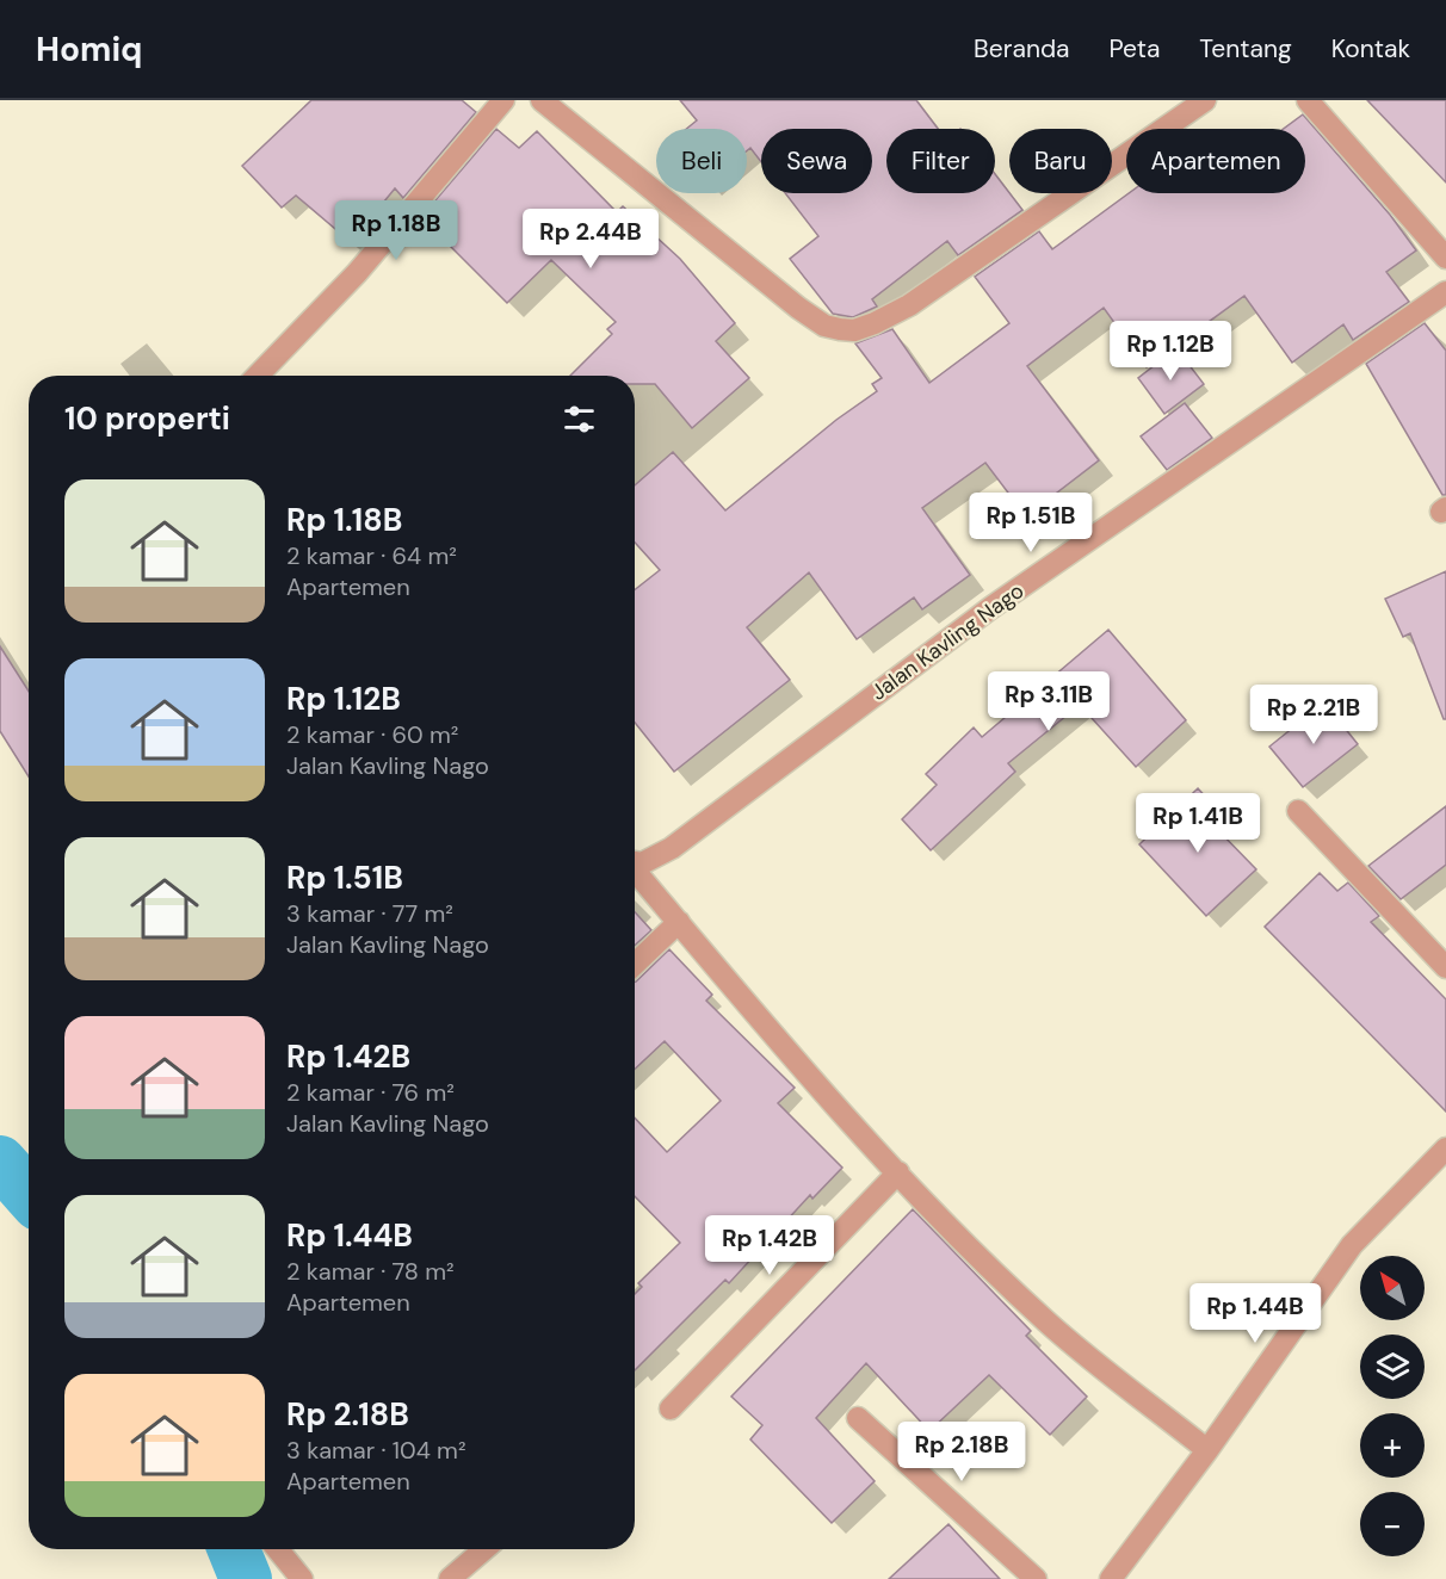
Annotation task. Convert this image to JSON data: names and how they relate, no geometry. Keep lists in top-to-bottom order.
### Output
{
  "streets": {
    "street": ["Jalan Kavling Nago"]
  },
  "north": "top left",
  "page": {
    "header": "Homiq",
    "nav": [
      "Beranda",
      "Peta",
      "Tentang",
      "Kontak"
    ],
    "chip": [
      "Beli",
      "Sewa",
      "Filter",
      "Baru",
      "Apartemen"
    ],
    "price": [
      "Rp 1.18B",
      "Rp 2.44B",
      "Rp 1.12B",
      "Rp 1.51B",
      "Rp 3.11B",
      "Rp 2.21B",
      "Rp 1.41B",
      "Rp 1.42B",
      "Rp 1.44B",
      "Rp 2.18B"
    ],
    "heading": "10 properti",
    "list": [
      {
        "name": "Rp 1.18B",
        "note": "2 kamar · 64 m² · Apartemen"
      },
      {
        "name": "Rp 1.12B",
        "note": "2 kamar · 60 m² · Jalan Kavling Nago"
      },
      {
        "name": "Rp 1.51B",
        "note": "3 kamar · 77 m² · Jalan Kavling Nago"
      },
      {
        "name": "Rp 1.42B",
        "note": "2 kamar · 76 m² · Jalan Kavling Nago"
      },
      {
        "name": "Rp 1.44B",
        "note": "2 kamar · 78 m² · Apartemen"
      },
      {
        "name": "Rp 2.18B",
        "note": "3 kamar · 104 m² · Apartemen"
      }
    ],
    "map_buttons": ["+", "−"]
  }
}
